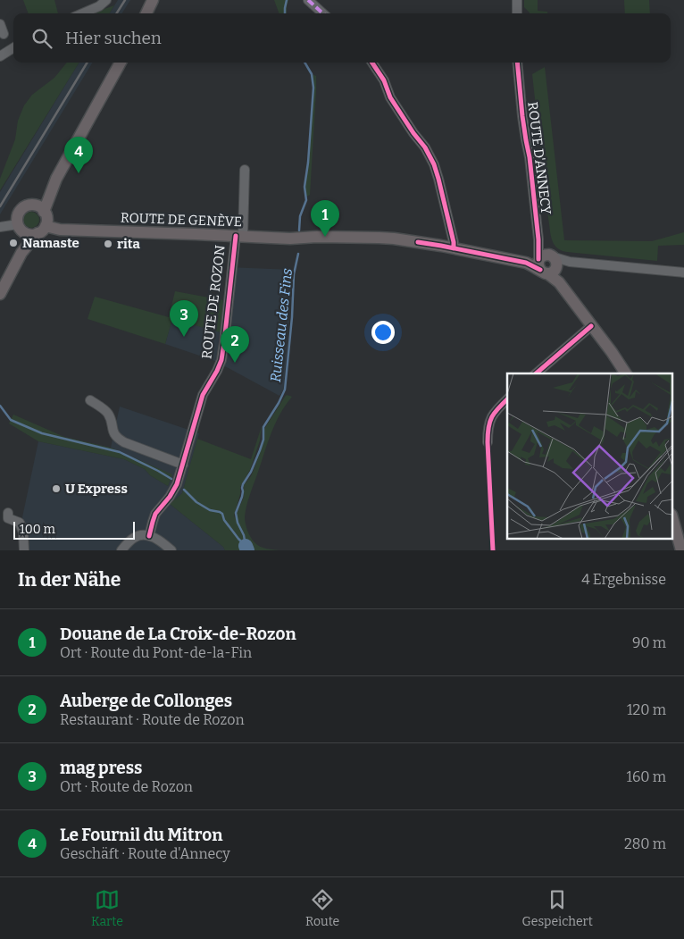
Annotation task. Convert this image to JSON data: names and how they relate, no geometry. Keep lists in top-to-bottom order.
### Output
{
  "streets": {
    "main road": ["ROUTE D'ANNECY", "ROUTE DE GENÈVE"],
    "street": ["ROUTE DE ROZON"]
  },
  "crossings": [
    ["ROUTE D'ANNECY", "ROUTE DE GENÈVE"],
    ["ROUTE DE GENÈVE", "ROUTE DE ROZON"]
  ],
  "water": ["Ruisseau des Fins"],
  "places": ["Namaste", "rita", "U Express"],
  "scale_bar": "100 m",
  "page": {
    "search": "Hier suchen",
    "pins": [
      "4",
      "1",
      "3",
      "2"
    ],
    "scale": "100 m",
    "heading": ["In der Nähe", "4 Ergebnisse"],
    "list": [
      {
        "mark": "1",
        "name": "Douane de La Croix-de-Rozon",
        "note": "Ort · Route du Pont-de-la-Fin",
        "value": "90 m"
      },
      {
        "mark": "2",
        "name": "Auberge de Collonges",
        "note": "Restaurant · Route de Rozon",
        "value": "120 m"
      },
      {
        "mark": "3",
        "name": "mag press",
        "note": "Ort · Route de Rozon",
        "value": "160 m"
      },
      {
        "mark": "4",
        "name": "Le Fournil du Mitron",
        "note": "Geschäft · Route d'Annecy",
        "value": "280 m"
      }
    ],
    "nav": ["Karte", "Route", "Gespeichert"]
  }
}
